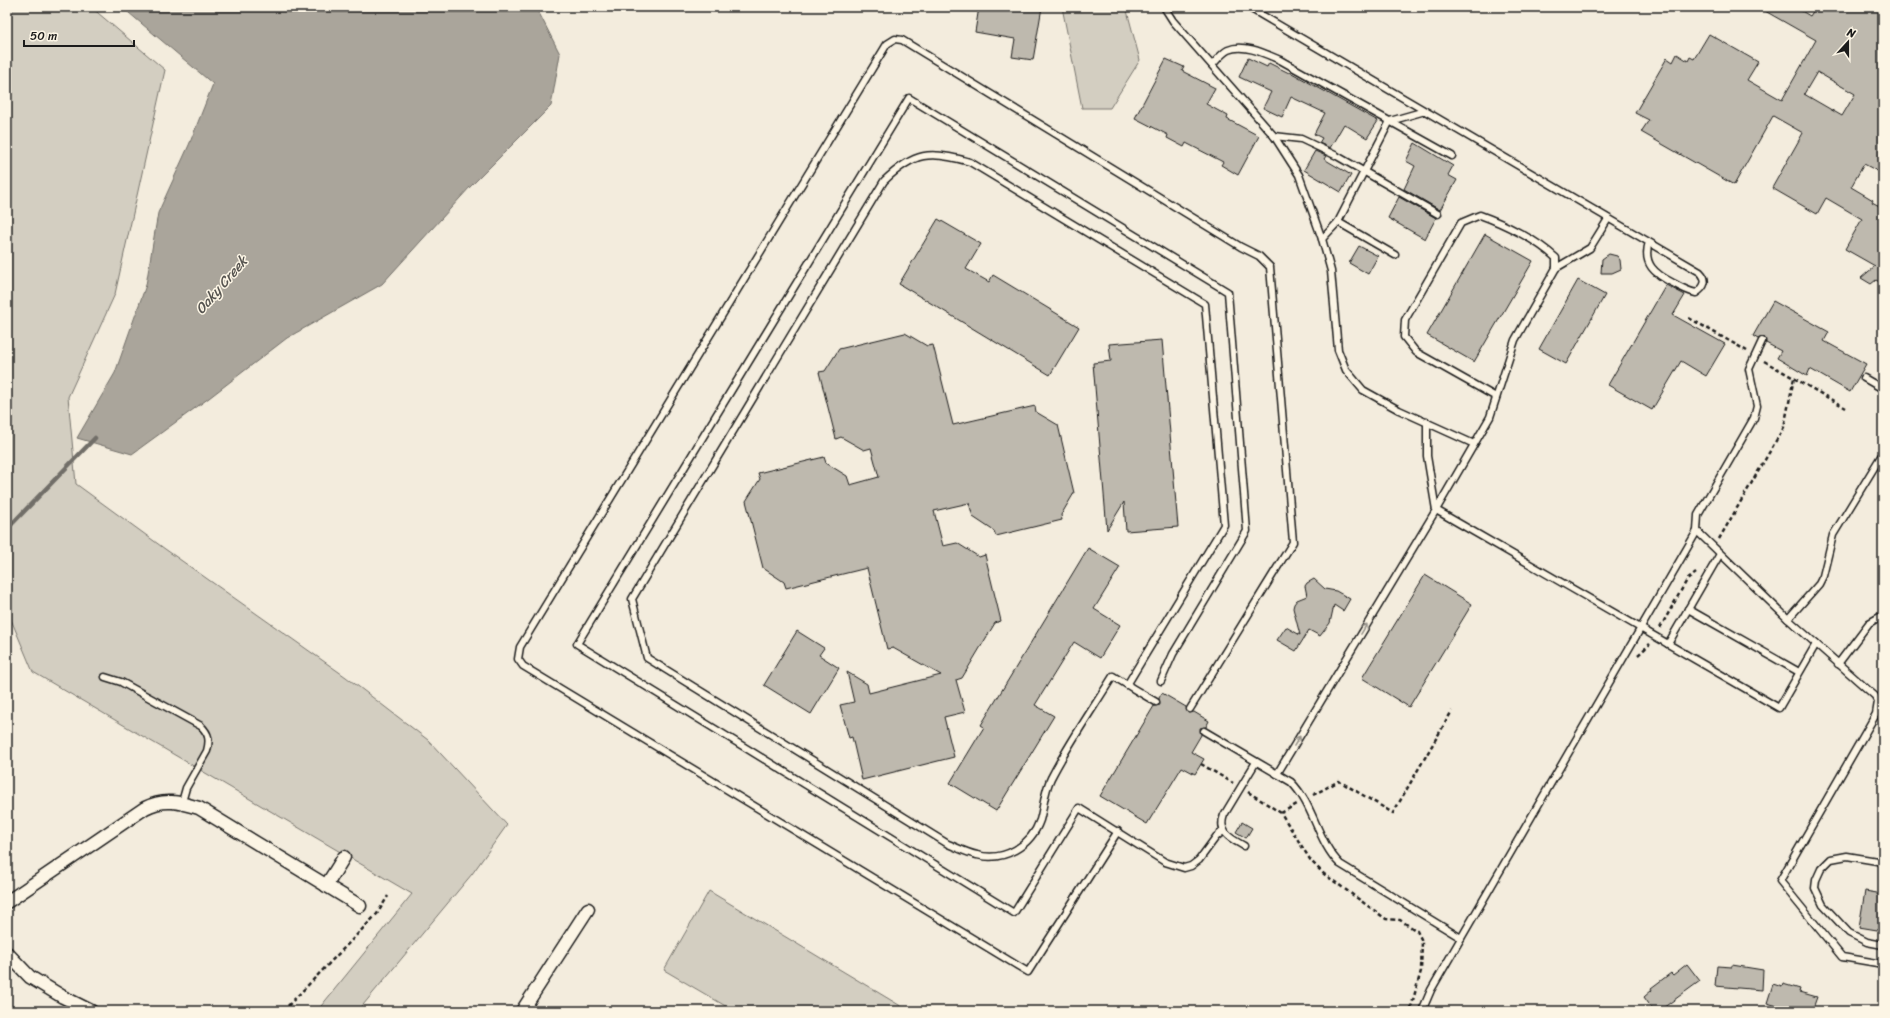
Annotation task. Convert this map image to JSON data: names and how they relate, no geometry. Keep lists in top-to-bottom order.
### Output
{
  "water": ["Oaky Creek"],
  "scale_bar": "50 m",
  "north": "top"
}
